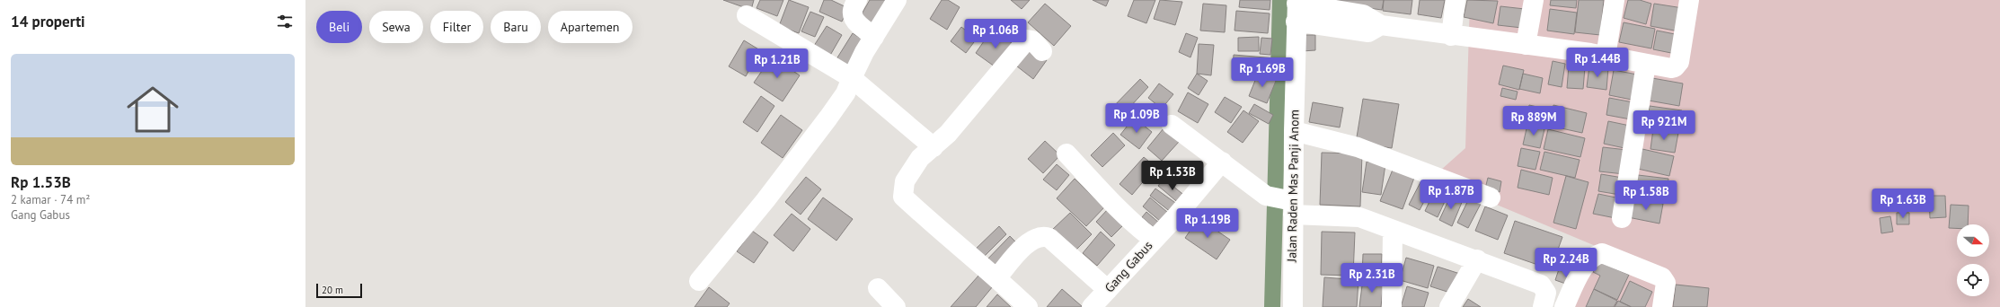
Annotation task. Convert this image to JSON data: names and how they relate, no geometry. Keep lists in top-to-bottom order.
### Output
{
  "streets": {
    "street": ["Jalan Raden Mas Panji Anom", "Gang Gabus"]
  },
  "scale_bar": "20 m",
  "north": "right",
  "page": {
    "heading": "14 properti",
    "chip": [
      "Beli",
      "Sewa",
      "Filter",
      "Baru",
      "Apartemen"
    ],
    "price": [
      "Rp 1.06B",
      "Rp 1.44B",
      "Rp 1.21B",
      "Rp 1.69B",
      "Rp 1.09B",
      "Rp 889M",
      "Rp 921M",
      "Rp 1.53B",
      "Rp 1.87B",
      "Rp 1.58B",
      "Rp 1.63B",
      "Rp 1.19B",
      "Rp 2.24B",
      "Rp 2.31B"
    ],
    "list": [
      {
        "name": "Rp 1.53B",
        "note": "2 kamar · 74 m² · Gang Gabus"
      }
    ],
    "scale": "20 m"
  }
}
